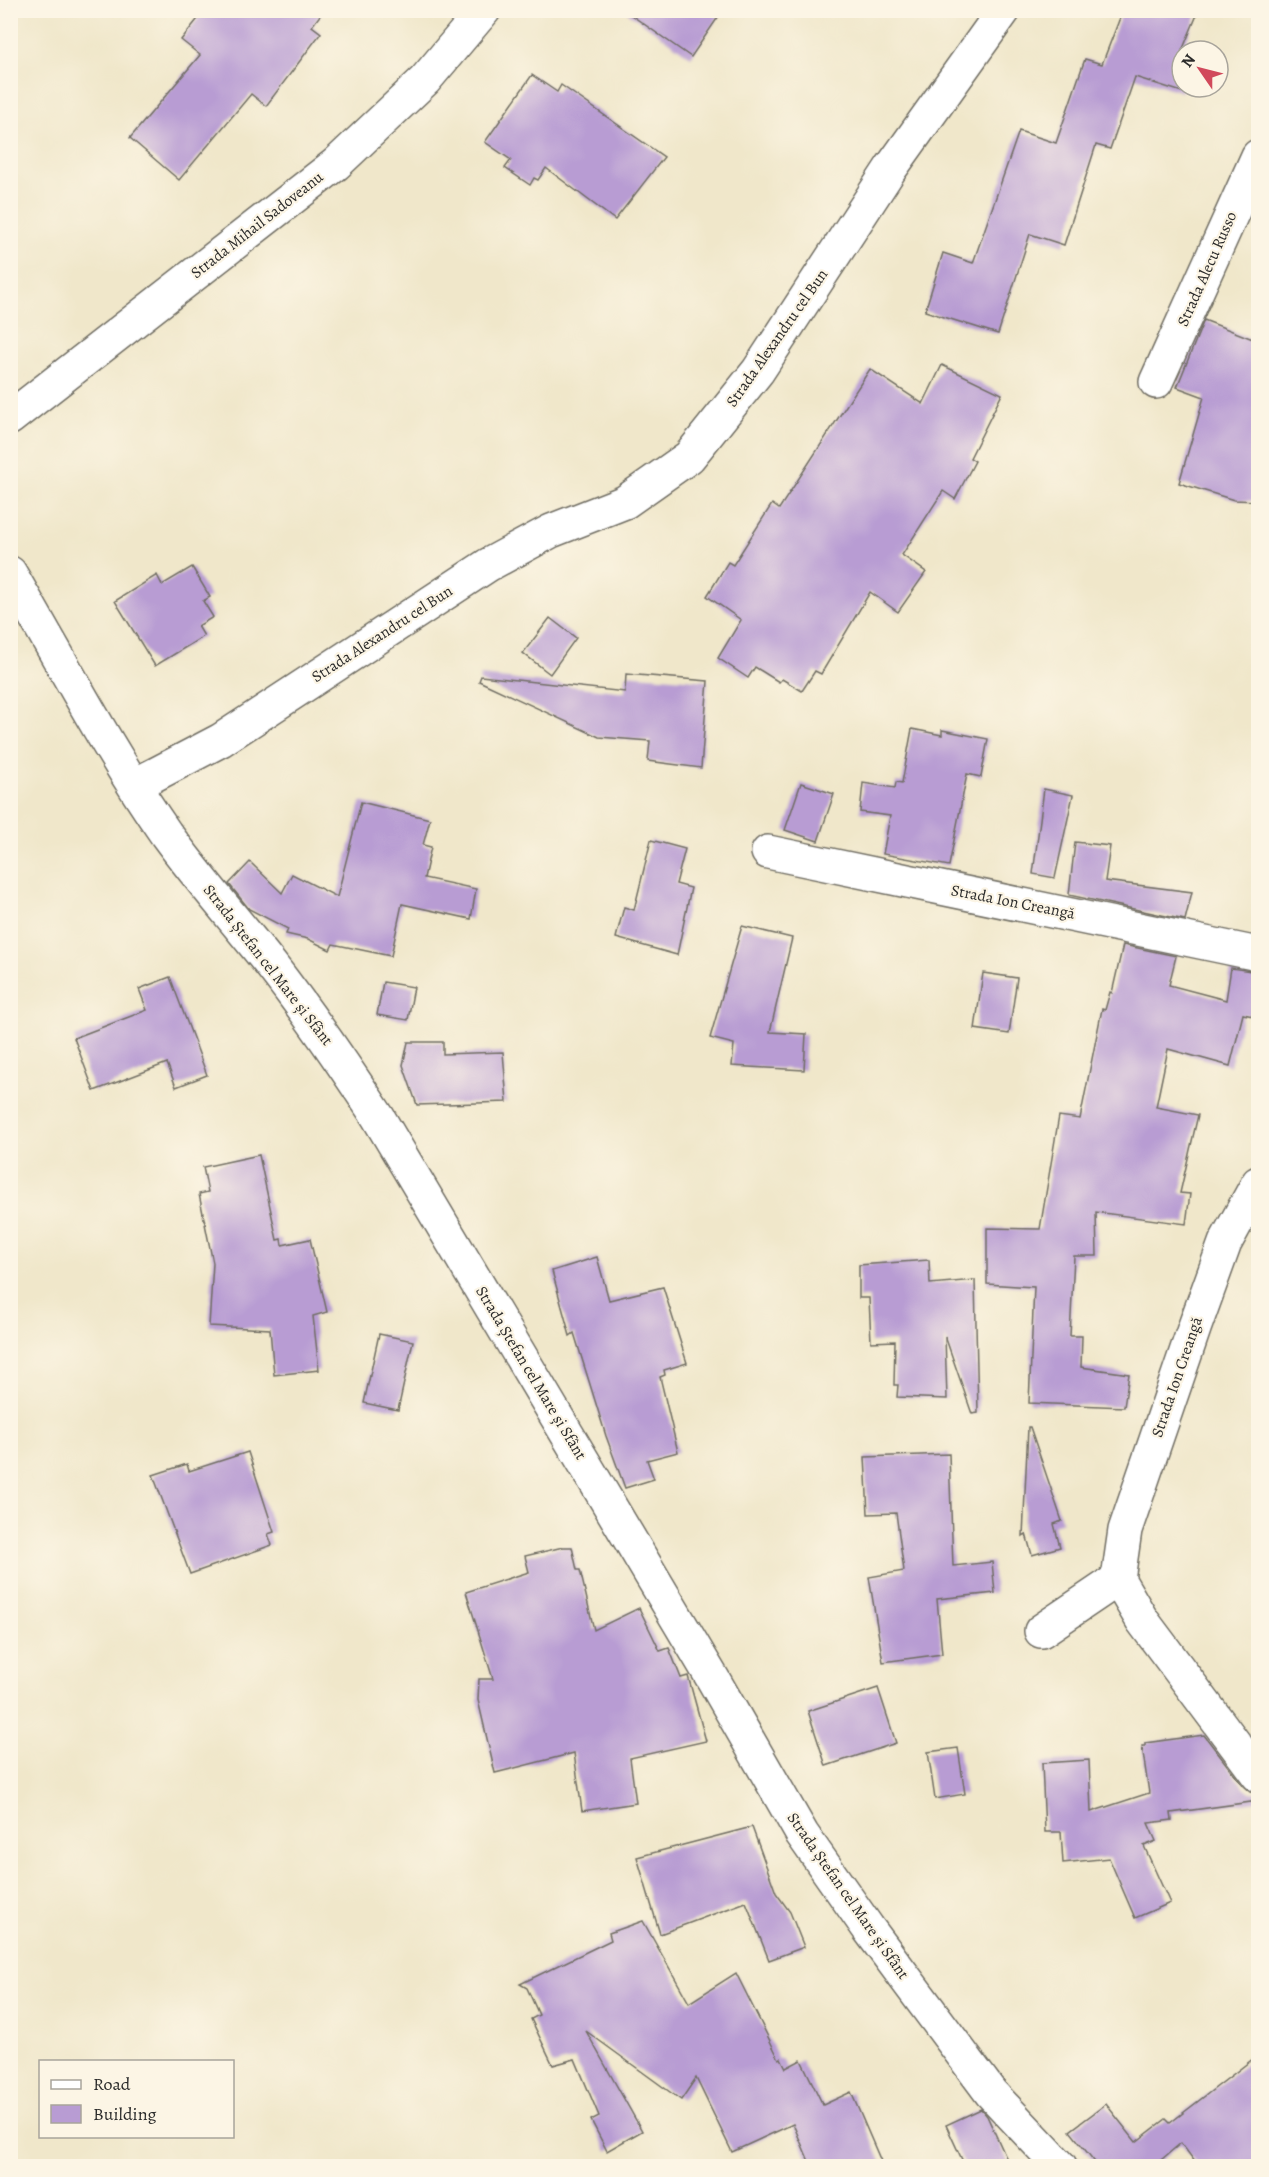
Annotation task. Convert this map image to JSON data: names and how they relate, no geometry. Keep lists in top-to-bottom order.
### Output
{
  "streets": {
    "street": [
      "Strada Mihail Sadoveanu",
      "Strada Alecu Russo",
      "Strada Alexandru cel Bun",
      "Strada Ion Creangă",
      "Strada Ștefan cel Mare și Sfânt"
    ]
  },
  "crossings": [
    ["Strada Alexandru cel Bun", "Strada Ștefan cel Mare și Sfânt"]
  ],
  "legend": ["Road", "Building"],
  "north": "top left"
}
